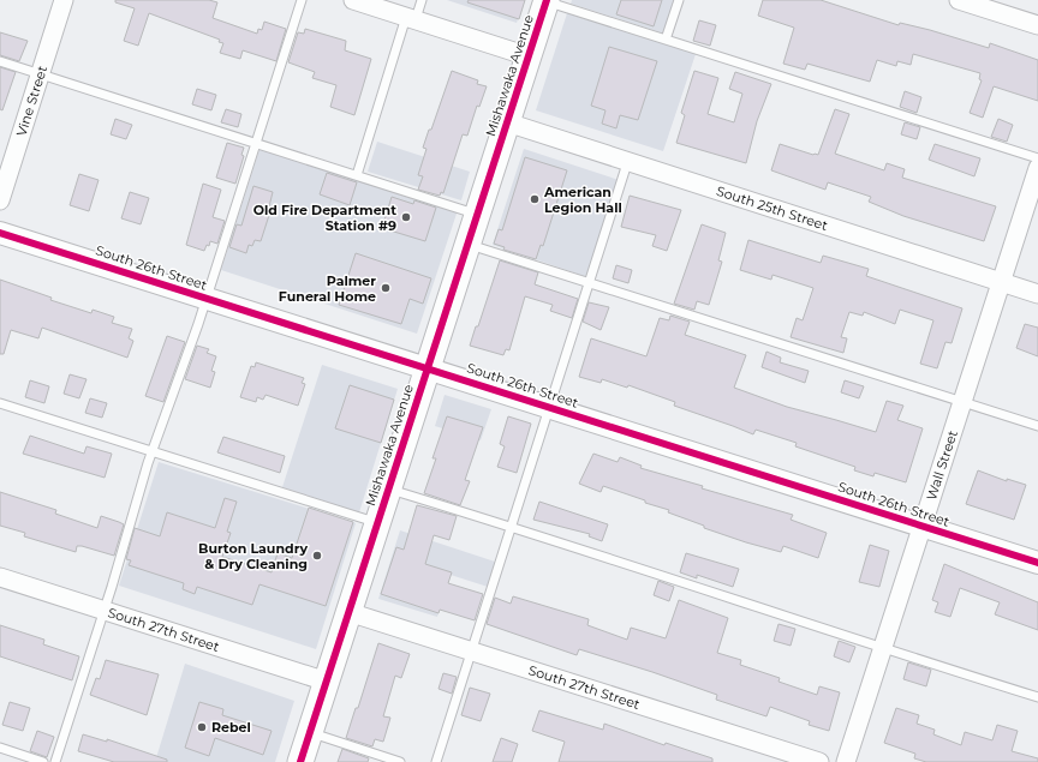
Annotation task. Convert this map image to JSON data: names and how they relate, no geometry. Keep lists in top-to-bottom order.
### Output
{
  "streets": {
    "main road": ["Mishawaka Avenue"],
    "street": [
      "Vine Street",
      "South 25th Street",
      "South 26th Street",
      "Wall Street",
      "South 27th Street"
    ]
  },
  "crossings": [
    ["Mishawaka Avenue", "South 25th Street"],
    ["Mishawaka Avenue", "South 26th Street"],
    ["Mishawaka Avenue", "South 27th Street"],
    ["South 25th Street", "Wall Street"],
    ["South 26th Street", "Wall Street"]
  ],
  "places": [
    "American Legion Hall",
    "Old Fire Department Station #9",
    "Palmer Funeral Home",
    "Burton Laundry & Dry Cleaning",
    "Rebel"
  ]
}
